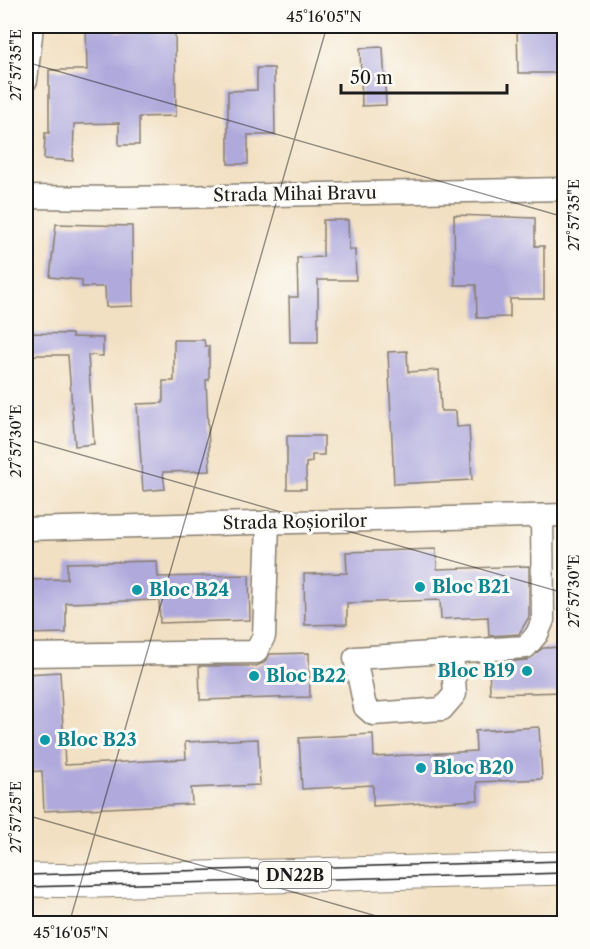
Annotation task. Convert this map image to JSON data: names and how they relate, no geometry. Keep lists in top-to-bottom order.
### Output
{
  "streets": {
    "main road": ["DN22B"],
    "street": ["Strada Mihai Bravu", "Strada Roșiorilor"]
  },
  "places": [
    "Bloc B21",
    "Bloc B24",
    "Bloc B19",
    "Bloc B22",
    "Bloc B23",
    "Bloc B20"
  ],
  "scale_bar": "50 m",
  "coordinates": [
    "45°16'05\"N",
    "27°57'35\"E",
    "27°57'30\"E",
    "27°57'25\"E"
  ]
}
